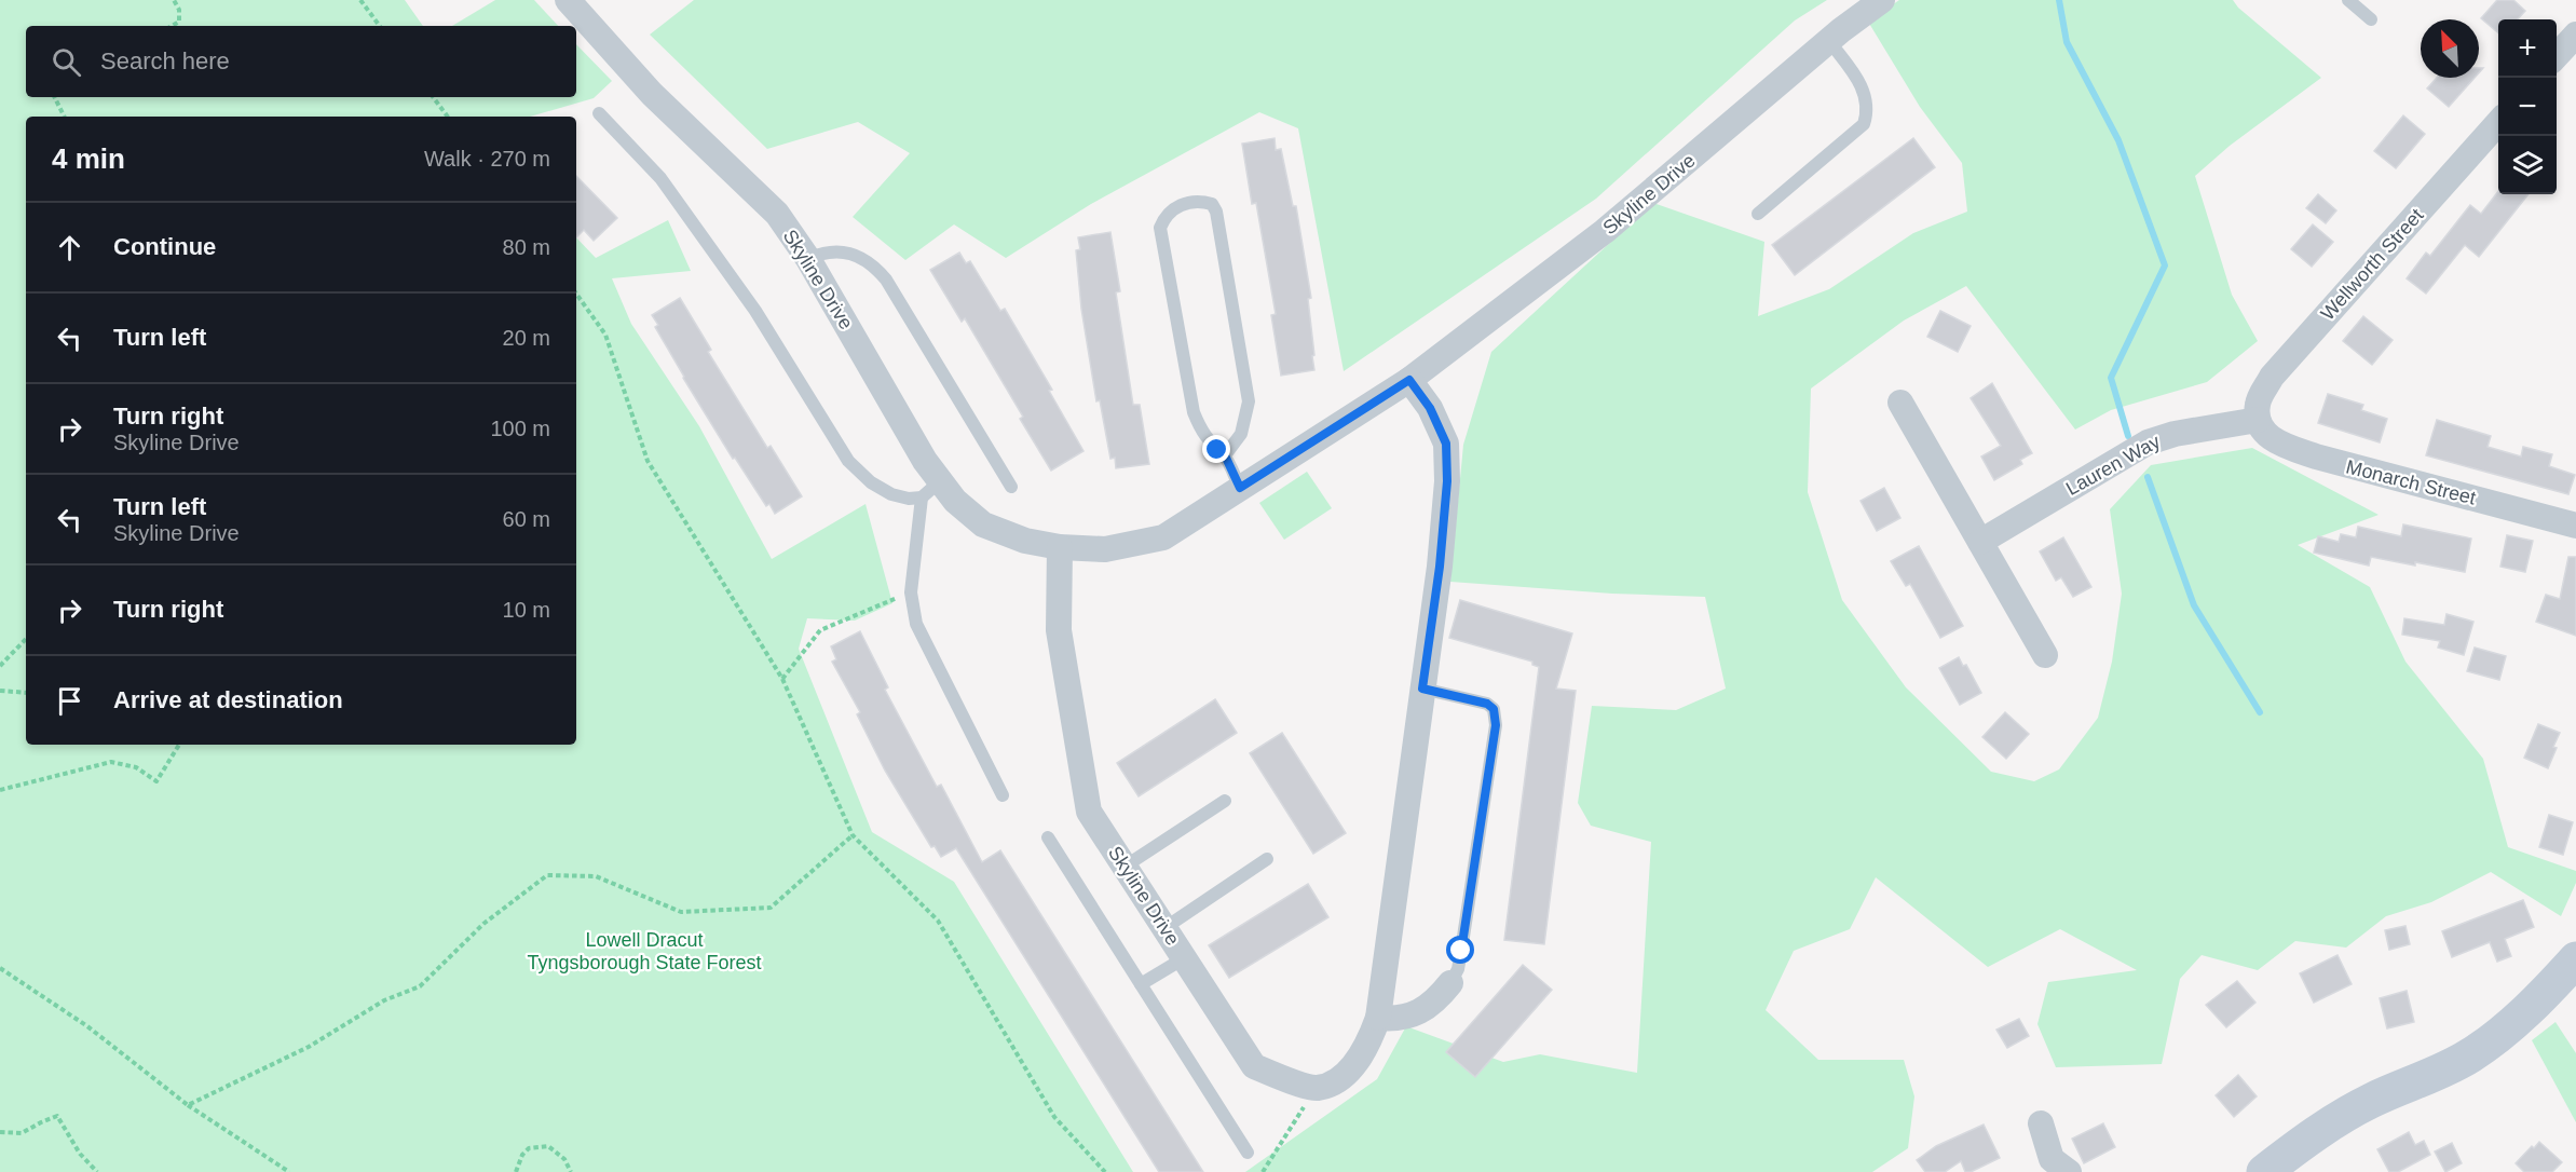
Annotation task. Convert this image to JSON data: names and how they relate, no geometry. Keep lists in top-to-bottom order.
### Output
{
  "streets": {
    "street": [
      "Skyline Drive",
      "Wellworth Street",
      "Lauren Way",
      "Monarch Street"
    ]
  },
  "crossings": [
    ["Wellworth Street", "Lauren Way"],
    ["Wellworth Street", "Monarch Street"],
    ["Lauren Way", "Monarch Street"]
  ],
  "parks": ["Lowell Dracut Tyngsborough State Forest"],
  "north": "top left",
  "page": {
    "map_buttons": ["+", "−"],
    "search": "Search here",
    "heading": ["4 min", "Walk · 270 m"],
    "list": [
      ["Continue", "80 m"],
      ["Turn left", "20 m"],
      ["Turn right", "Skyline Drive", "100 m"],
      ["Turn left", "Skyline Drive", "60 m"],
      ["Turn right", "10 m"],
      "Arrive at destination"
    ]
  }
}
